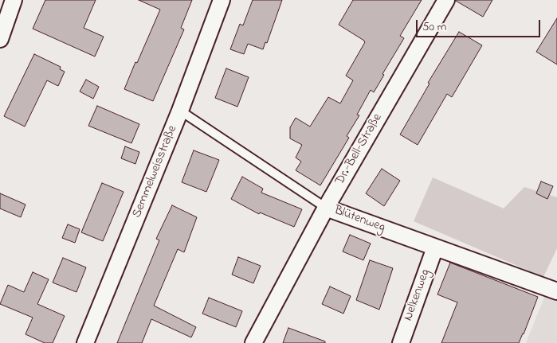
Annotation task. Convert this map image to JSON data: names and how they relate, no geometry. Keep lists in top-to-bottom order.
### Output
{
  "streets": {
    "street": [
      "Dr.-Bell-Straße",
      "Semmelweisstraße",
      "Blütenweg",
      "Nelkenweg"
    ]
  },
  "crossings": [
    ["Dr.-Bell-Straße", "Blütenweg"],
    ["Semmelweisstraße", "Blütenweg"],
    ["Blütenweg", "Nelkenweg"]
  ],
  "scale_bar": "50 m"
}
